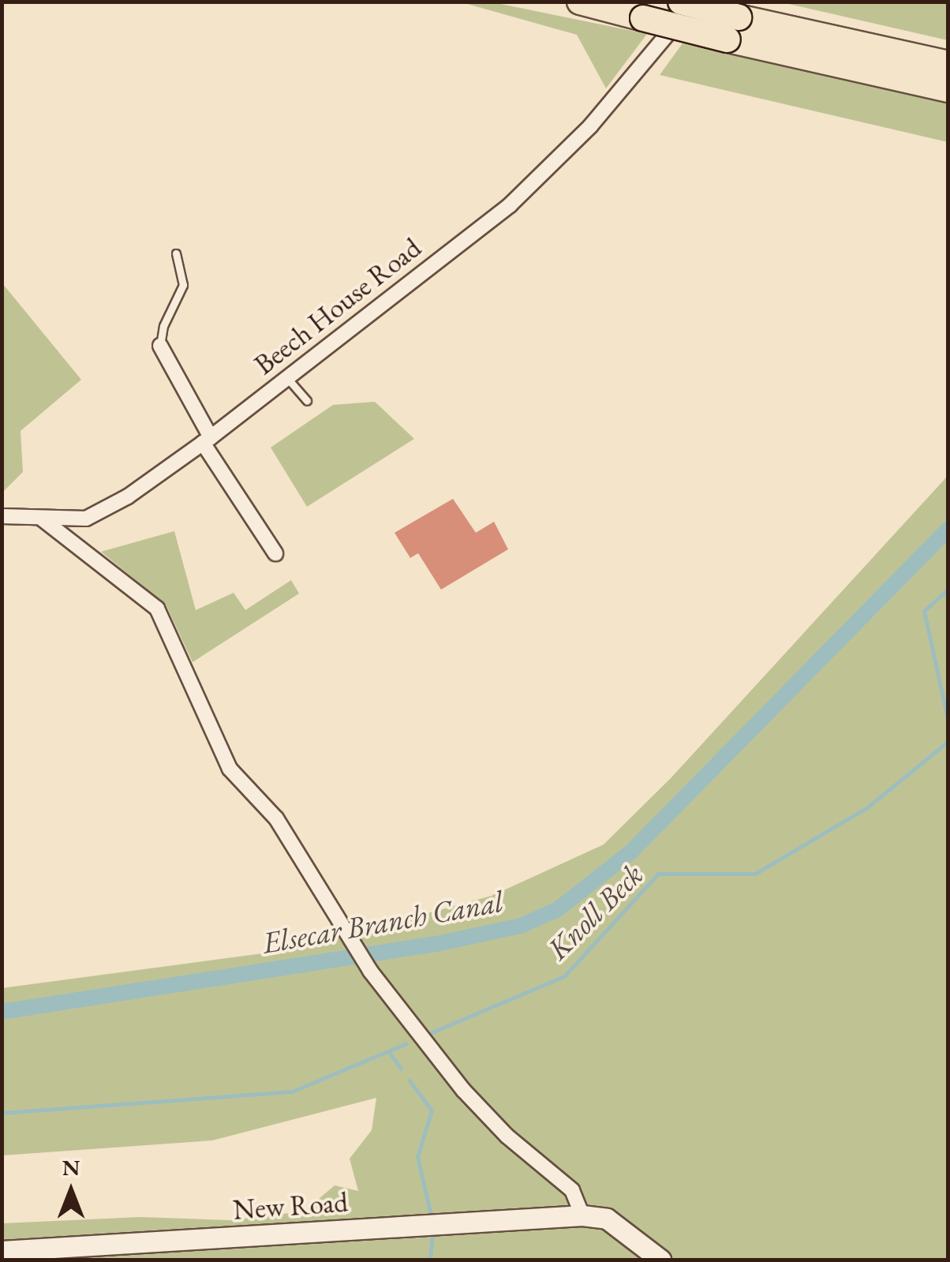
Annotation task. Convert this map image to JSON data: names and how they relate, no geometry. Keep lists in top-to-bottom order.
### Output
{
  "streets": {
    "main road": ["New Road"],
    "street": ["Beech House Road"]
  },
  "water": ["Knoll Beck", "Elsecar Branch Canal"],
  "north": "top"
}
